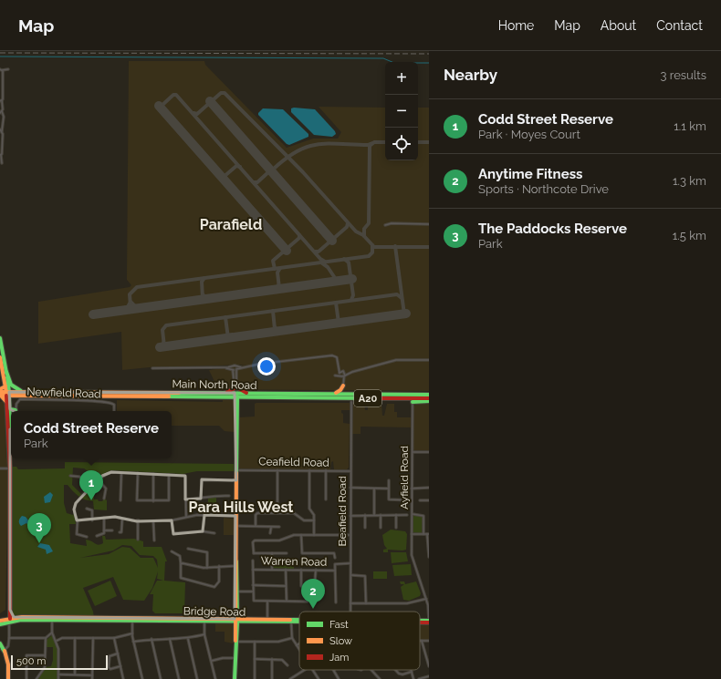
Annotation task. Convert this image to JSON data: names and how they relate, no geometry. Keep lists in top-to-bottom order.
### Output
{
  "streets": {
    "main road": ["Main North Road", "A20", "Bridge Road"],
    "street": [
      "Newfield Road",
      "Ceafield Road",
      "Ayfield Road",
      "Beafield Road",
      "Warren Road"
    ]
  },
  "crossings": [
    ["Ceafield Road", "Beafield Road"]
  ],
  "districts": ["Parafield", "Para Hills West"],
  "legend": ["Fast", "Slow", "Jam"],
  "scale_bar": "500 m",
  "page": {
    "header": "Map",
    "nav": [
      "Home",
      "Map",
      "About",
      "Contact"
    ],
    "heading": ["Nearby", "3 results"],
    "map_buttons": ["+", "−"],
    "list": [
      {
        "mark": "1",
        "name": "Codd Street Reserve",
        "note": "Park · Moyes Court",
        "value": "1.1 km"
      },
      {
        "mark": "2",
        "name": "Anytime Fitness",
        "note": "Sports · Northcote Drive",
        "value": "1.3 km"
      },
      {
        "mark": "3",
        "name": "The Paddocks Reserve",
        "note": "Park",
        "value": "1.5 km"
      }
    ],
    "popup": ["Codd Street Reserve", "Park"],
    "pins": ["1", "3", "2"],
    "scale": "500 m"
  }
}
